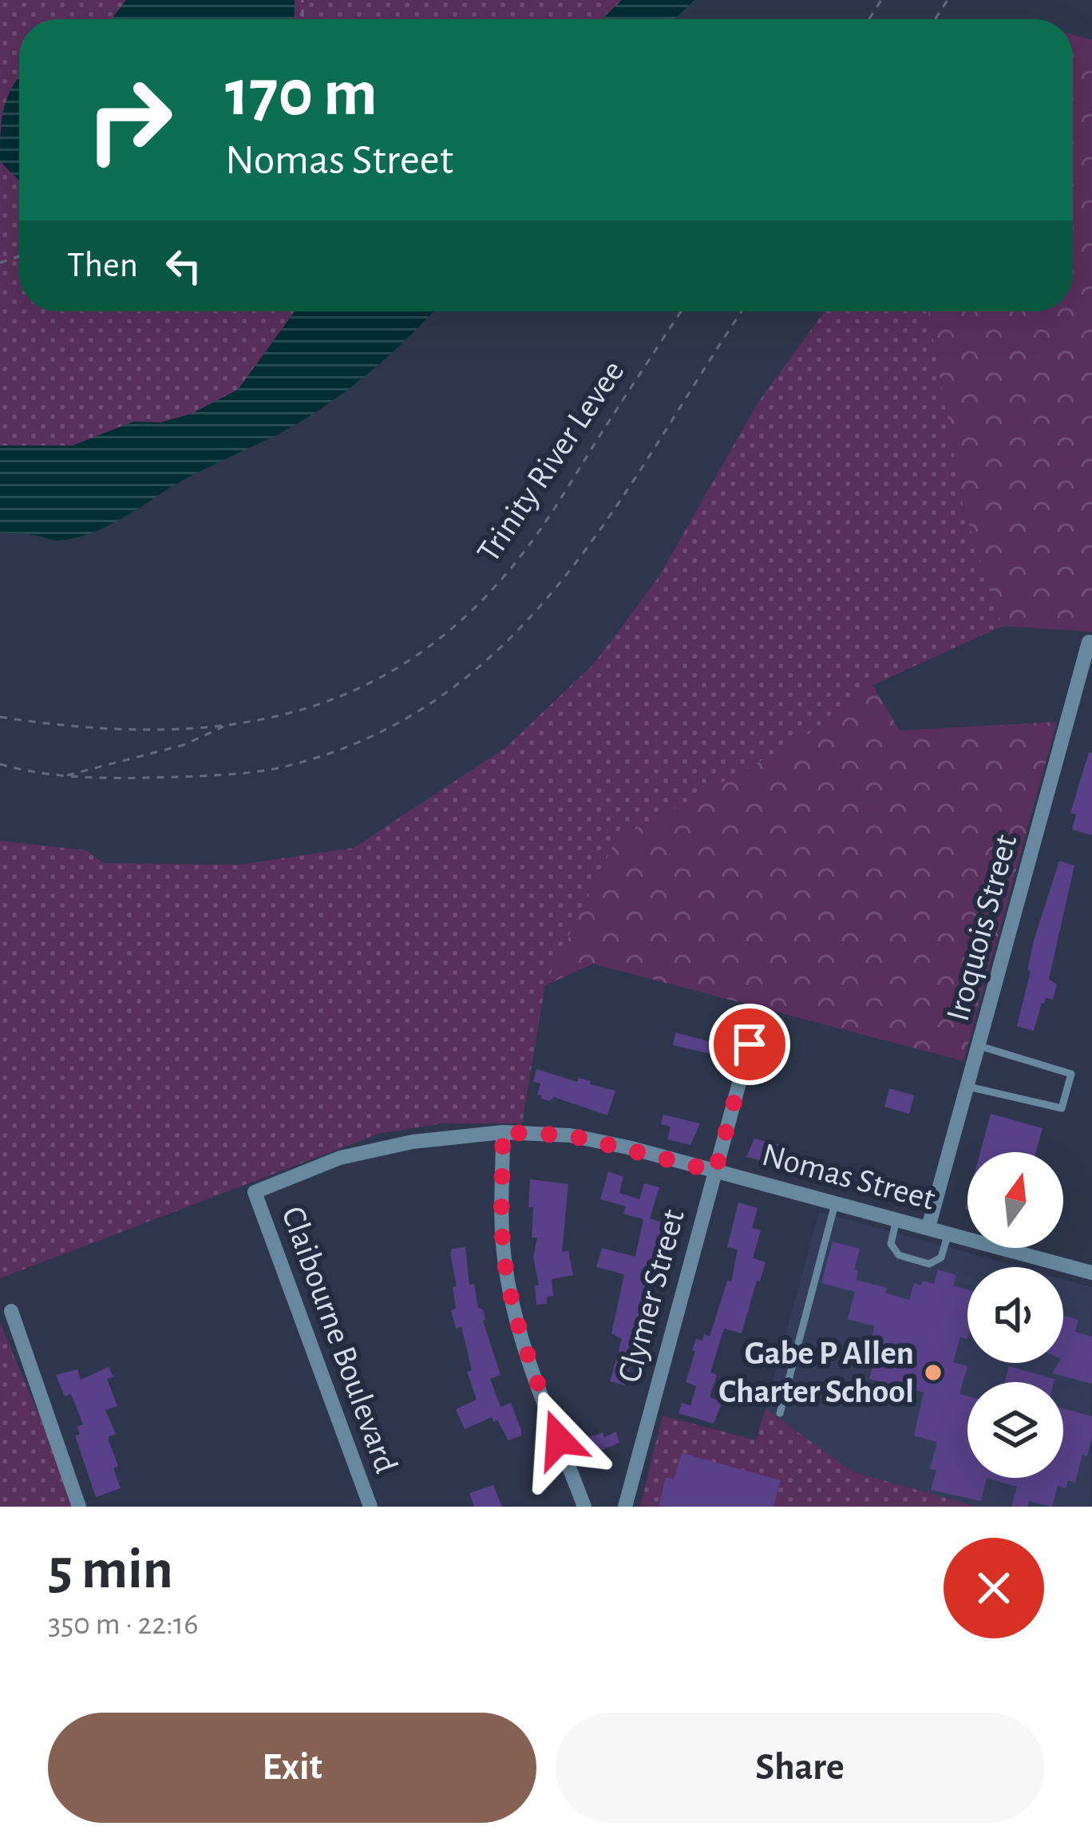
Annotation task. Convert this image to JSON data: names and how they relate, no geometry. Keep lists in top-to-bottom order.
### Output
{
  "streets": {
    "street": [
      "Iroquois Street",
      "Nomas Street",
      "Clymer Street",
      "Claibourne Boulevard"
    ],
    "path": ["Trinity River Levee"]
  },
  "crossings": [
    ["Iroquois Street", "Nomas Street"],
    ["Nomas Street", "Clymer Street"],
    ["Nomas Street", "Claibourne Boulevard"]
  ],
  "places": ["Gabe P Allen Charter School"],
  "north": "top",
  "page": {
    "turn": ["170 m", "Nomas Street"],
    "then": "Then",
    "heading": ["5 min", "350 m · 22:16"],
    "buttons": ["Exit", "Share"]
  }
}
